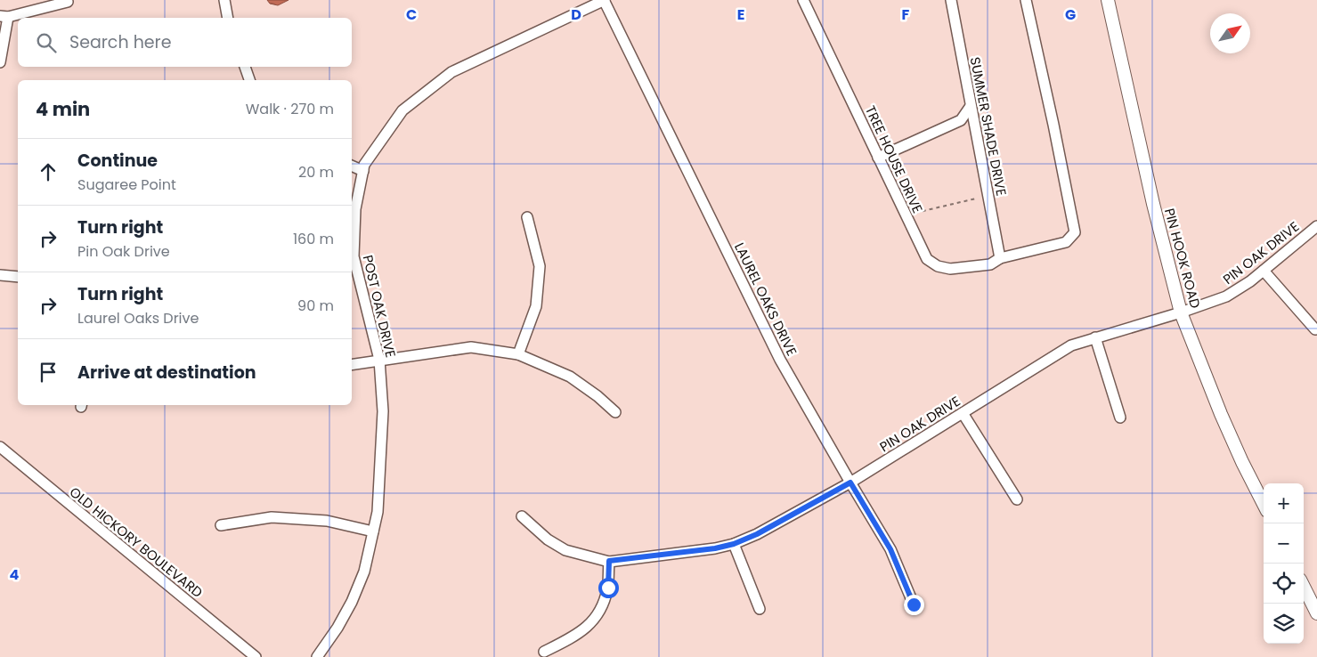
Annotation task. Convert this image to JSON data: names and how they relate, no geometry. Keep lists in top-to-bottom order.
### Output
{
  "streets": {
    "street": [
      "SUMMER SHADE DRIVE",
      "TREE HOUSE DRIVE",
      "PIN OAK DRIVE",
      "PIN HOOK ROAD",
      "LAUREL OAKS DRIVE",
      "POST OAK DRIVE",
      "OLD HICKORY BOULEVARD"
    ]
  },
  "crossings": [
    ["SUMMER SHADE DRIVE", "TREE HOUSE DRIVE"],
    ["PIN OAK DRIVE", "PIN HOOK ROAD"],
    ["PIN OAK DRIVE", "LAUREL OAKS DRIVE"],
    ["LAUREL OAKS DRIVE", "POST OAK DRIVE"]
  ],
  "north": "top right",
  "page": {
    "search": "Search here",
    "heading": ["4 min", "Walk · 270 m"],
    "list": [
      ["Continue", "Sugaree Point", "20 m"],
      ["Turn right", "Pin Oak Drive", "160 m"],
      ["Turn right", "Laurel Oaks Drive", "90 m"],
      "Arrive at destination"
    ],
    "map_buttons": ["+", "−"]
  },
  "grid": {
    "columns": [
      "C",
      "D",
      "E",
      "F",
      "G"
    ],
    "rows": ["4"]
  }
}
